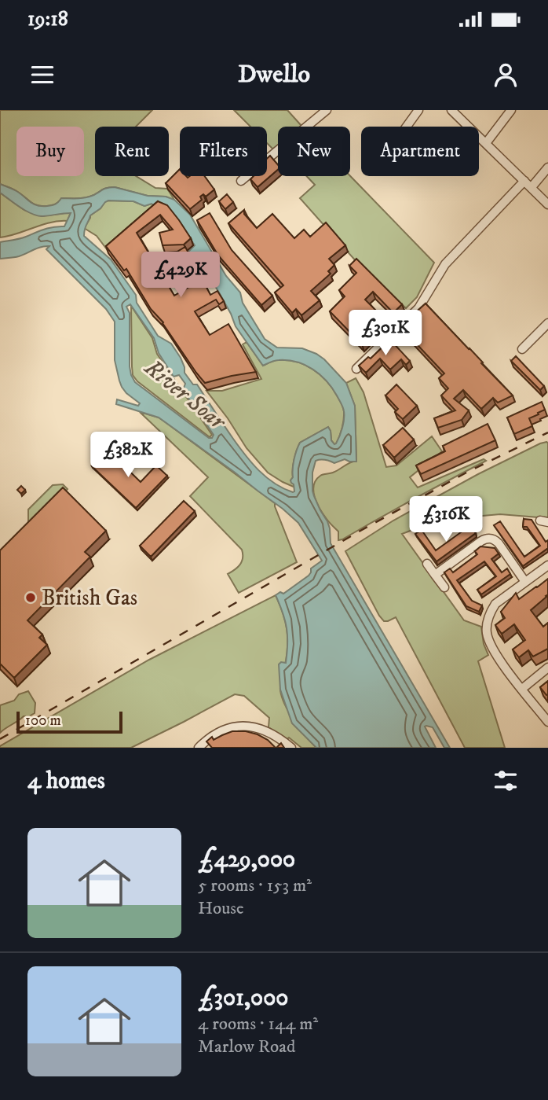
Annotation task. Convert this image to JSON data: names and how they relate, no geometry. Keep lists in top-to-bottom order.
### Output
{
  "water": ["River Soar"],
  "places": ["British Gas"],
  "scale_bar": "100 m",
  "page": {
    "status": "19:18",
    "header": "Dwello",
    "chip": [
      "Buy",
      "Rent",
      "Filters",
      "New",
      "Apartment"
    ],
    "price": [
      "£429K",
      "£301K",
      "£382K",
      "£316K"
    ],
    "scale": "100 m",
    "heading": "4 homes",
    "list": [
      {
        "name": "£429,000",
        "note": "5 rooms · 153 m² · House"
      },
      {
        "name": "£301,000",
        "note": "4 rooms · 144 m² · Marlow Road"
      }
    ]
  }
}
